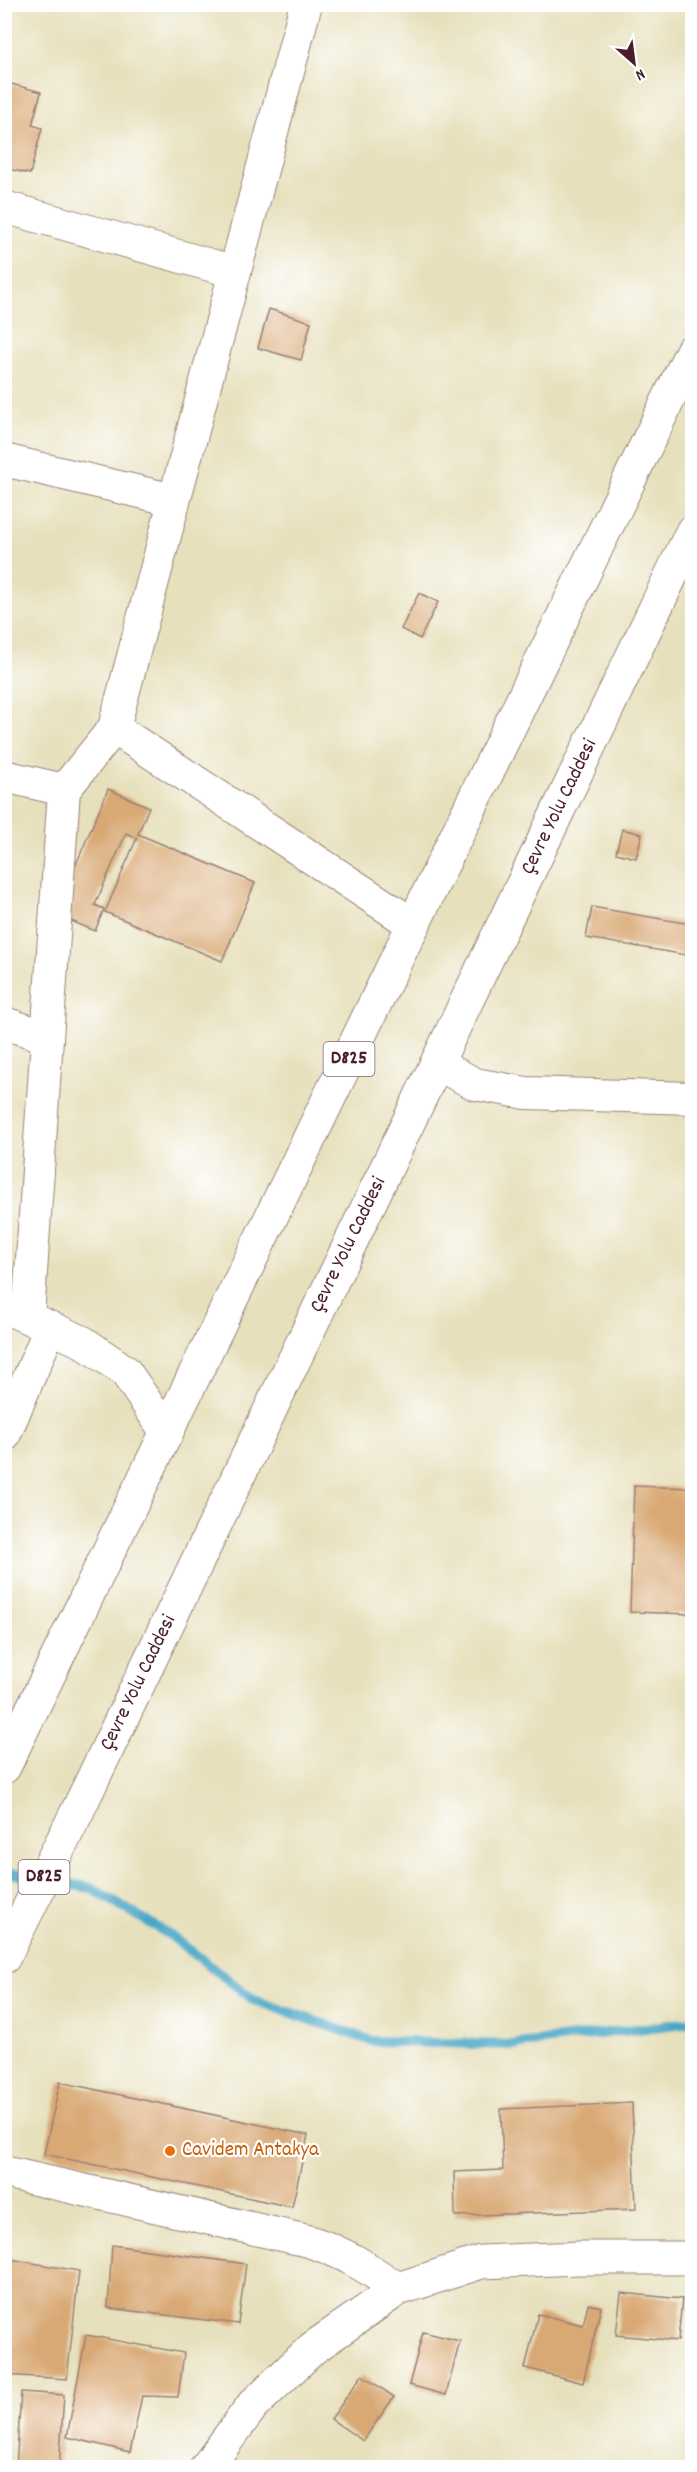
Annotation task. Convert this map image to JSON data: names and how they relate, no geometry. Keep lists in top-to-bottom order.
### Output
{
  "streets": {
    "main road": ["Çevre Yolu Caddesi", "D825"]
  },
  "places": ["Cavidem Antakya"],
  "north": "bottom right"
}
